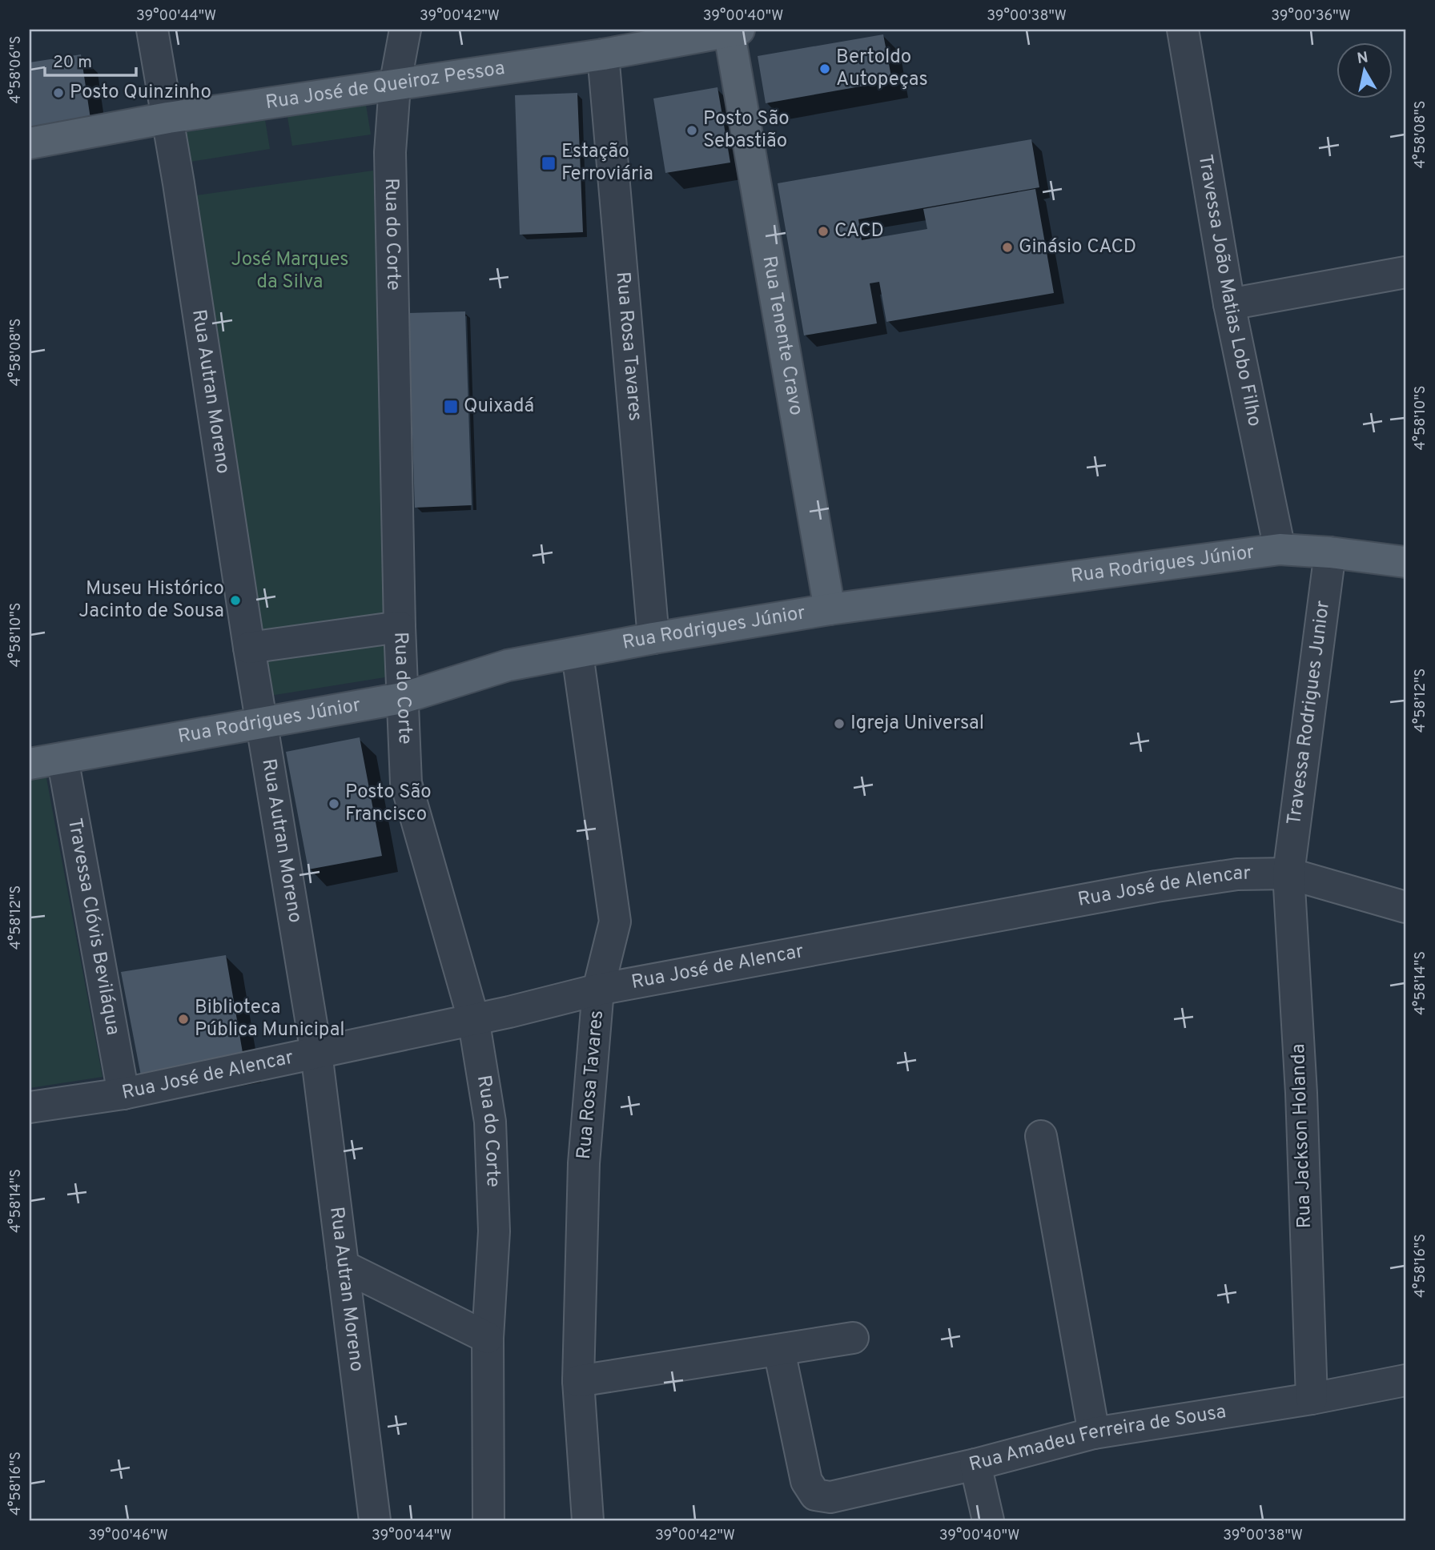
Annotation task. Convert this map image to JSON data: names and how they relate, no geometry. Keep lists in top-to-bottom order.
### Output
{
  "streets": {
    "main road": ["Rua José de Queiroz Pessoa", "Rua Tenente Cravo", "Rua Rodrigues Júnior"],
    "street": [
      "Rua do Corte",
      "Travessa João Matias Lobo Filho",
      "Rua Rosa Tavares",
      "Rua Autran Moreno",
      "Travessa Rodrigues Junior",
      "Rua José de Alencar",
      "Travessa Clóvis Beviláqua",
      "Rua Jackson Holanda",
      "Rua Amadeu Ferreira de Sousa"
    ]
  },
  "crossings": [
    ["Rua José de Queiroz Pessoa", "Rua do Corte"],
    ["Rua José de Queiroz Pessoa", "Rua Tenente Cravo"],
    ["Rua José de Queiroz Pessoa", "Rua Rosa Tavares"],
    ["Rua José de Queiroz Pessoa", "Rua Autran Moreno"],
    ["Rua do Corte", "Rua Rodrigues Júnior"],
    ["Rua do Corte", "Rua José de Alencar"],
    ["Travessa João Matias Lobo Filho", "Rua Rodrigues Júnior"],
    ["Rua Tenente Cravo", "Rua Rodrigues Júnior"],
    ["Rua Rosa Tavares", "Rua Rodrigues Júnior"],
    ["Rua Rosa Tavares", "Rua José de Alencar"],
    ["Rua Autran Moreno", "Rua Rodrigues Júnior"],
    ["Rua Autran Moreno", "Rua José de Alencar"],
    ["Rua Rodrigues Júnior", "Travessa Rodrigues Junior"],
    ["Rua Rodrigues Júnior", "Travessa Clóvis Beviláqua"],
    ["Travessa Rodrigues Junior", "Rua José de Alencar"],
    ["Travessa Rodrigues Junior", "Rua Jackson Holanda"],
    ["Rua José de Alencar", "Travessa Clóvis Beviláqua"],
    ["Rua José de Alencar", "Rua Jackson Holanda"],
    ["Rua Jackson Holanda", "Rua Amadeu Ferreira de Sousa"]
  ],
  "parks": ["José Marques da Silva"],
  "places": {
    "other": [
      "Bertoldo Autopeças",
      "Posto Quinzinho",
      "Posto São Sebastião",
      "CACD",
      "Ginásio CACD",
      "Museu Histórico Jacinto de Sousa",
      "Igreja Universal",
      "Posto São Francisco",
      "Biblioteca Pública Municipal"
    ],
    "transit": ["Estação Ferroviária", "Quixadá"]
  },
  "scale_bar": "20 m",
  "north": "top",
  "coordinates": [
    "39°00'44\"W",
    "39°00'42\"W",
    "39°00'40\"W",
    "39°00'38\"W",
    "39°00'36\"W",
    "4°58'06\"S",
    "4°58'08\"S",
    "4°58'10\"S",
    "4°58'12\"S",
    "4°58'14\"S",
    "4°58'16\"S",
    "39°00'46\"W"
  ]
}
